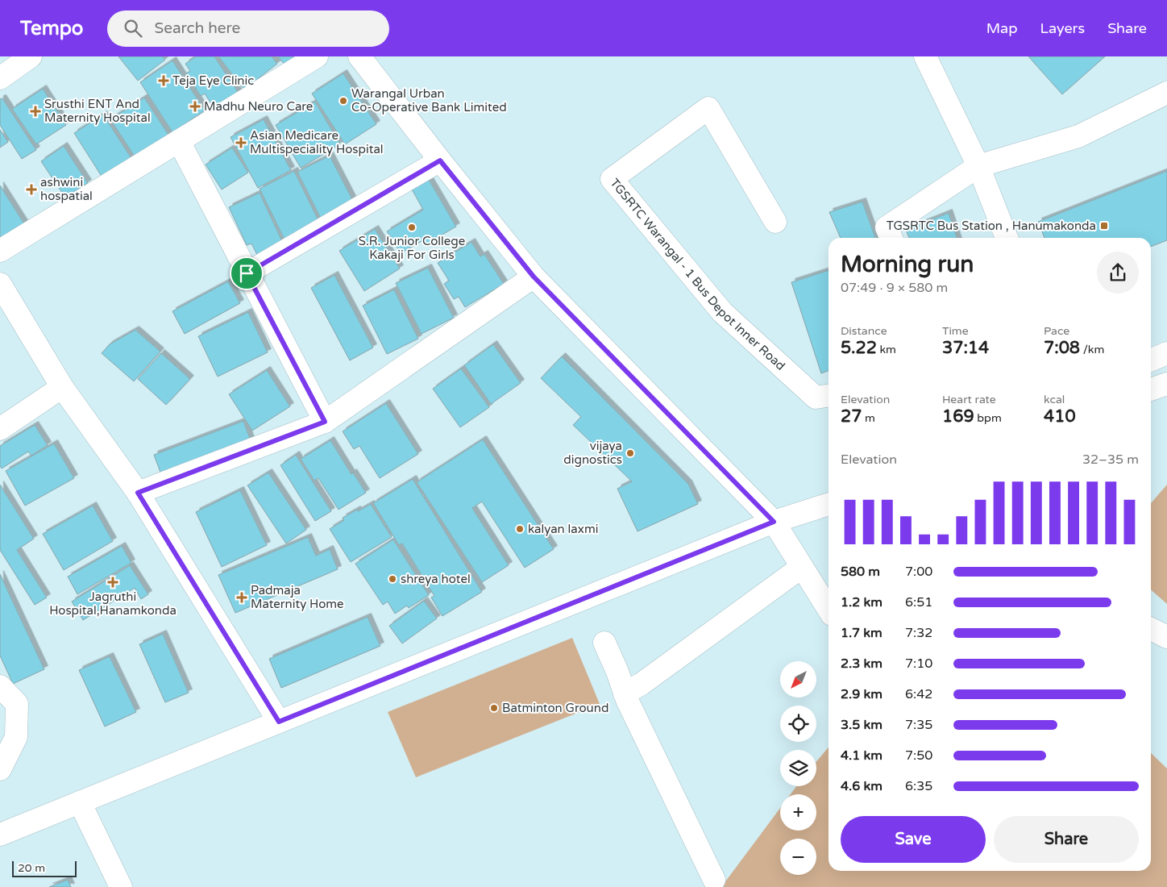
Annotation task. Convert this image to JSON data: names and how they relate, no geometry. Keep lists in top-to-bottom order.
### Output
{
  "streets": {
    "street": ["TGSRTC Warangal - 1 Bus Depot Inner Road"]
  },
  "places": {
    "health": [
      "Teja Eye Clinic",
      "Madhu Neuro Care",
      "Srusthi ENT And Maternity Hospital",
      "Asian Medicare Multispeciality Hospital",
      "ashwini hospatial",
      "Jagruthi Hospital,Hanamkonda",
      "Padmaja Maternity Home"
    ],
    "other": [
      "Warangal Urban Co-Operative Bank Limited",
      "S.R. Junior College Kakaji For Girls",
      "vijaya dignostics",
      "kalyan laxmi",
      "shreya hotel",
      "Batminton Ground"
    ],
    "transit": ["TGSRTC Bus Station , Hanumakonda"]
  },
  "scale_bar": "20 m",
  "north": "bottom left",
  "page": {
    "header": "Tempo",
    "search": "Search here",
    "nav": ["Map", "Layers", "Share"],
    "heading": ["Morning run", "07:49 · 9 × 580 m"],
    "stats": [
      ["Distance", "5.22 km"],
      ["Time", "37:14"],
      ["Pace", "7:08 /km"],
      ["Elevation", "27 m"],
      ["Heart rate", "169 bpm"],
      ["kcal", "410"]
    ],
    "chart": ["Elevation", "32–35 m"],
    "list": [
      {
        "name": "580 m",
        "note": "7:00"
      },
      {
        "name": "1.2 km",
        "note": "6:51"
      },
      {
        "name": "1.7 km",
        "note": "7:32"
      },
      {
        "name": "2.3 km",
        "note": "7:10"
      },
      {
        "name": "2.9 km",
        "note": "6:42"
      },
      {
        "name": "3.5 km",
        "note": "7:35"
      },
      {
        "name": "4.1 km",
        "note": "7:50"
      },
      {
        "name": "4.6 km",
        "note": "6:35"
      }
    ],
    "map_buttons": ["+", "−"],
    "buttons": ["Save", "Share"],
    "scale": "20 m"
  }
}
